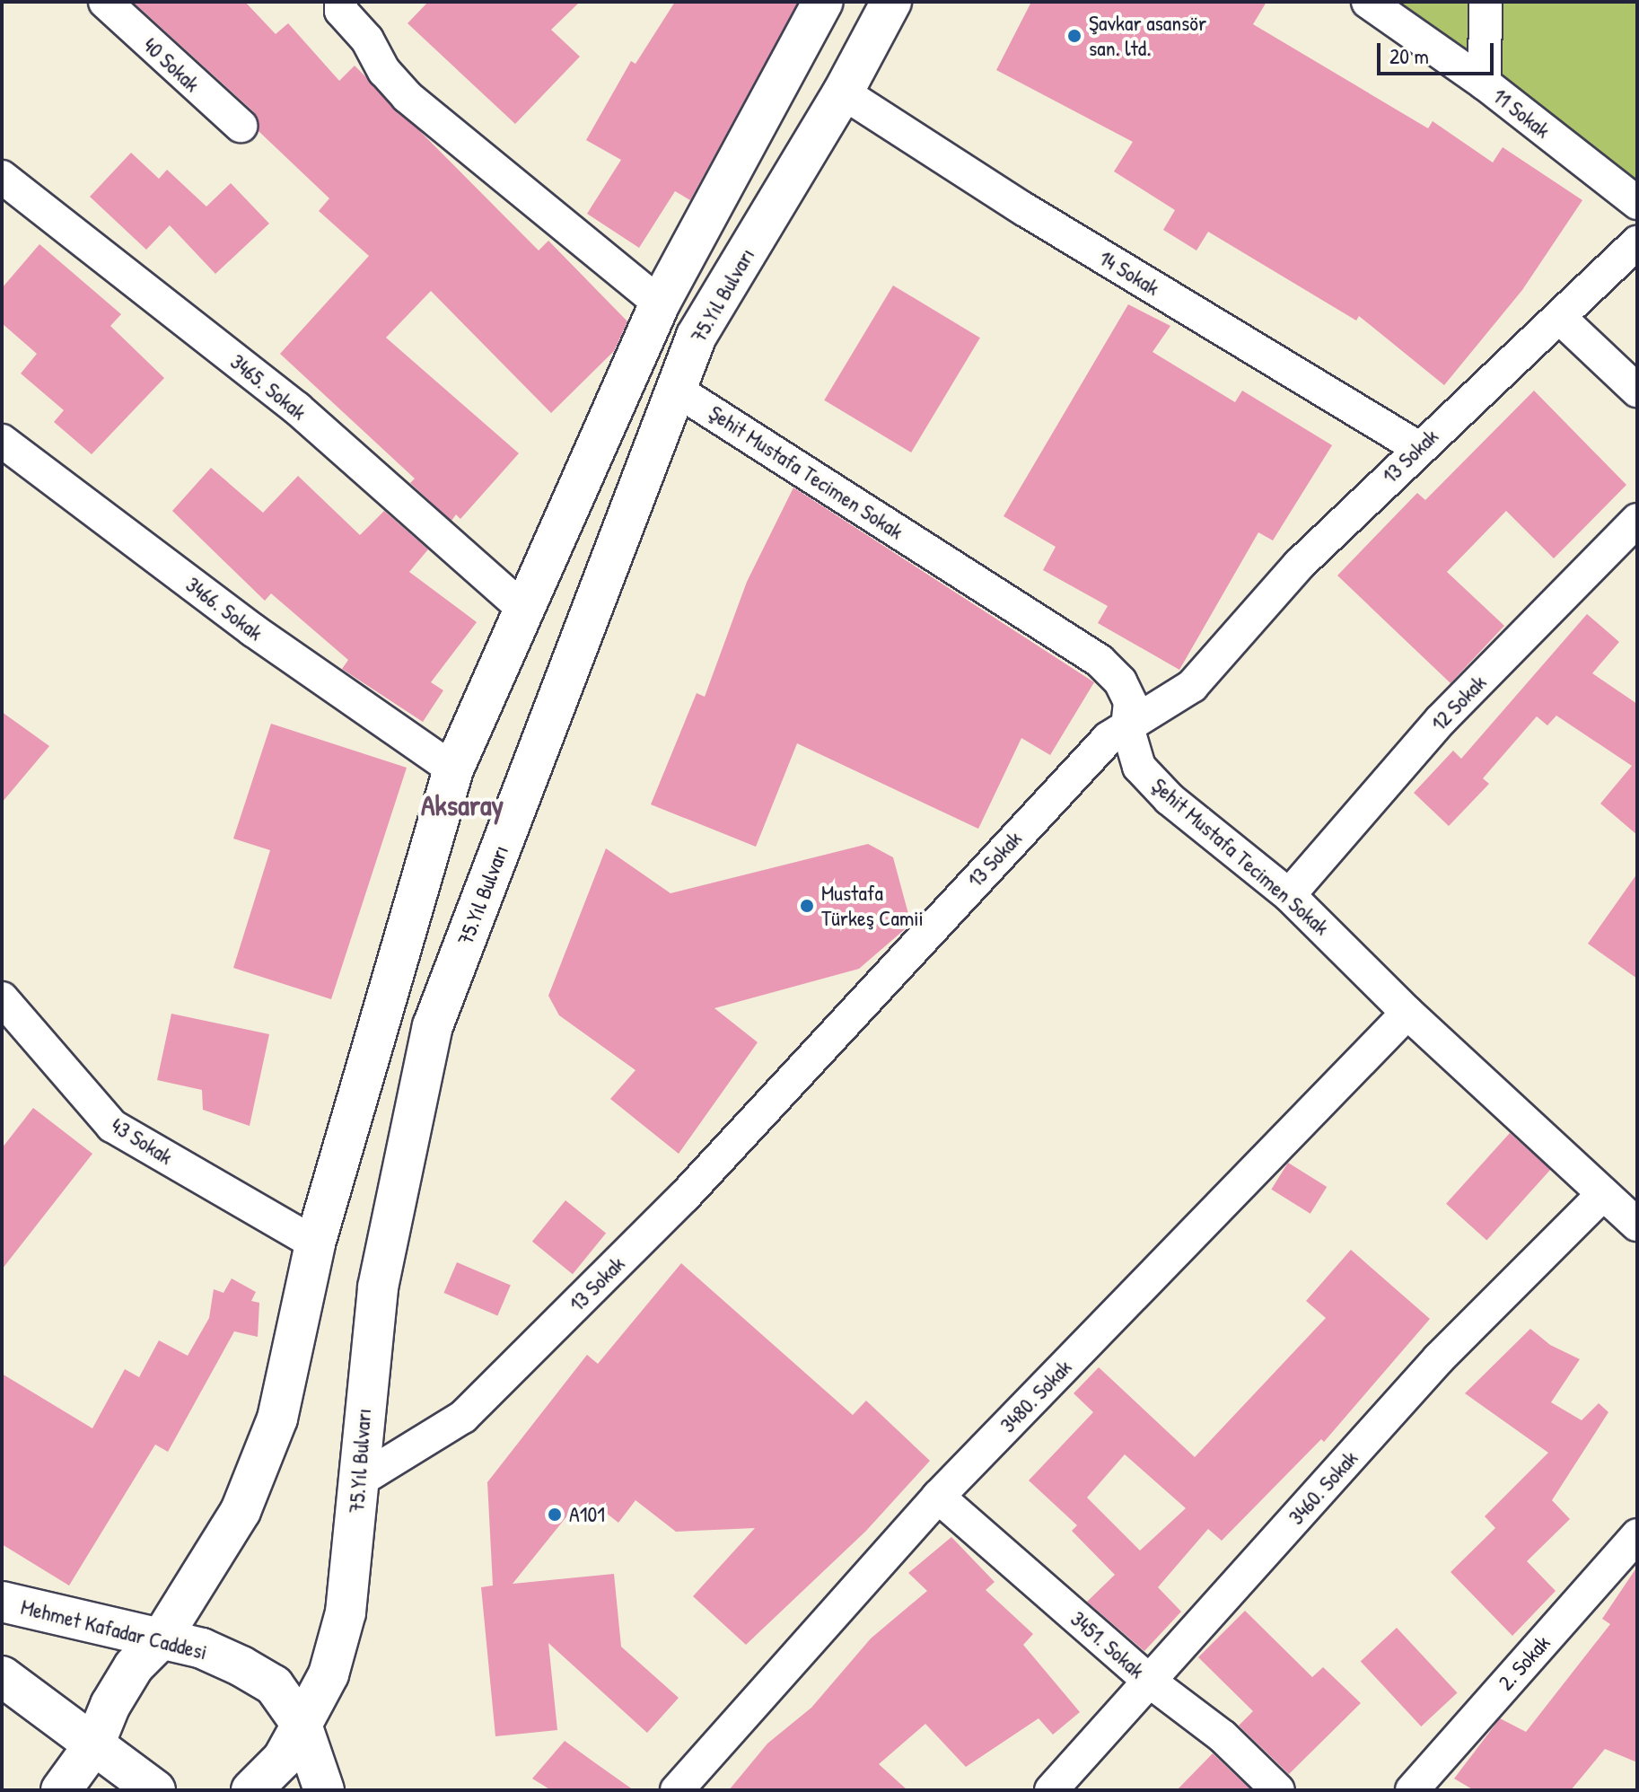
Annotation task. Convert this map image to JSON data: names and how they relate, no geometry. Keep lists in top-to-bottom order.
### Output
{
  "streets": {
    "main road": ["75.Yıl Bulvarı", "Mehmet Kafadar Caddesi"],
    "street": [
      "40 Sokak",
      "11 Sokak",
      "14 Sokak",
      "3465. Sokak",
      "13 Sokak",
      "Şehit Mustafa Tecimen Sokak",
      "3466. Sokak",
      "12 Sokak",
      "43 Sokak",
      "3480. Sokak",
      "3460. Sokak",
      "3451. Sokak",
      "2. Sokak"
    ]
  },
  "crossings": [
    ["14 Sokak", "75.Yıl Bulvarı"],
    ["14 Sokak", "13 Sokak"],
    ["75.Yıl Bulvarı", "13 Sokak"],
    ["75.Yıl Bulvarı", "Şehit Mustafa Tecimen Sokak"],
    ["75.Yıl Bulvarı", "Mehmet Kafadar Caddesi"],
    ["13 Sokak", "Şehit Mustafa Tecimen Sokak"],
    ["Şehit Mustafa Tecimen Sokak", "12 Sokak"],
    ["Şehit Mustafa Tecimen Sokak", "3480. Sokak"],
    ["Şehit Mustafa Tecimen Sokak", "3460. Sokak"],
    ["3480. Sokak", "3451. Sokak"],
    ["3460. Sokak", "3451. Sokak"]
  ],
  "districts": ["Aksaray"],
  "places": ["Şavkar asansör san. ltd.", "Mustafa Türkeş Camii", "A101"],
  "scale_bar": "20 m"
}
